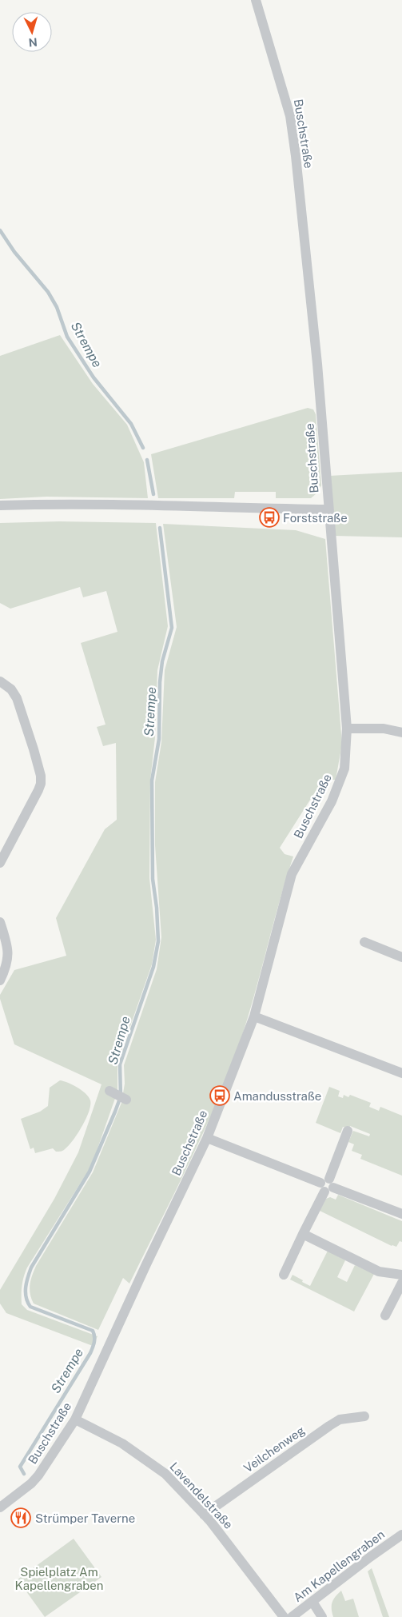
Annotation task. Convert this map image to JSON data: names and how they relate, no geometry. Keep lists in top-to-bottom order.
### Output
{
  "streets": {
    "street": [
      "Buschstraße",
      "Veilchenweg",
      "Lavendelstraße",
      "Am Kapellengraben"
    ]
  },
  "crossings": [
    ["Buschstraße", "Lavendelstraße"],
    ["Veilchenweg", "Lavendelstraße"]
  ],
  "water": ["Strempe"],
  "parks": ["Spielplatz Am Kapellengraben"],
  "places": {
    "bus stop": ["Forststraße", "Amandusstraße"],
    "restaurant": ["Strümper Taverne"]
  },
  "north": "bottom"
}
